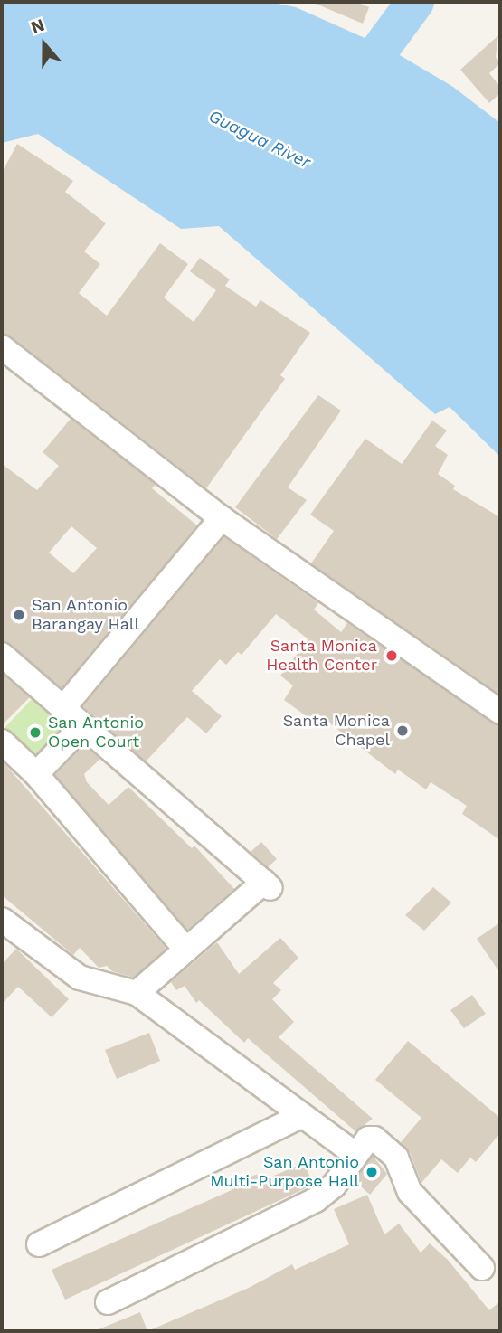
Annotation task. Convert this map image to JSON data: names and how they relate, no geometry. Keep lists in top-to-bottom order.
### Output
{
  "water": ["Guagua River"],
  "places": [
    "San Antonio Barangay Hall",
    "Santa Monica Health Center",
    "Santa Monica Chapel",
    "San Antonio Open Court",
    "San Antonio Multi-Purpose Hall"
  ],
  "north": "top"
}
